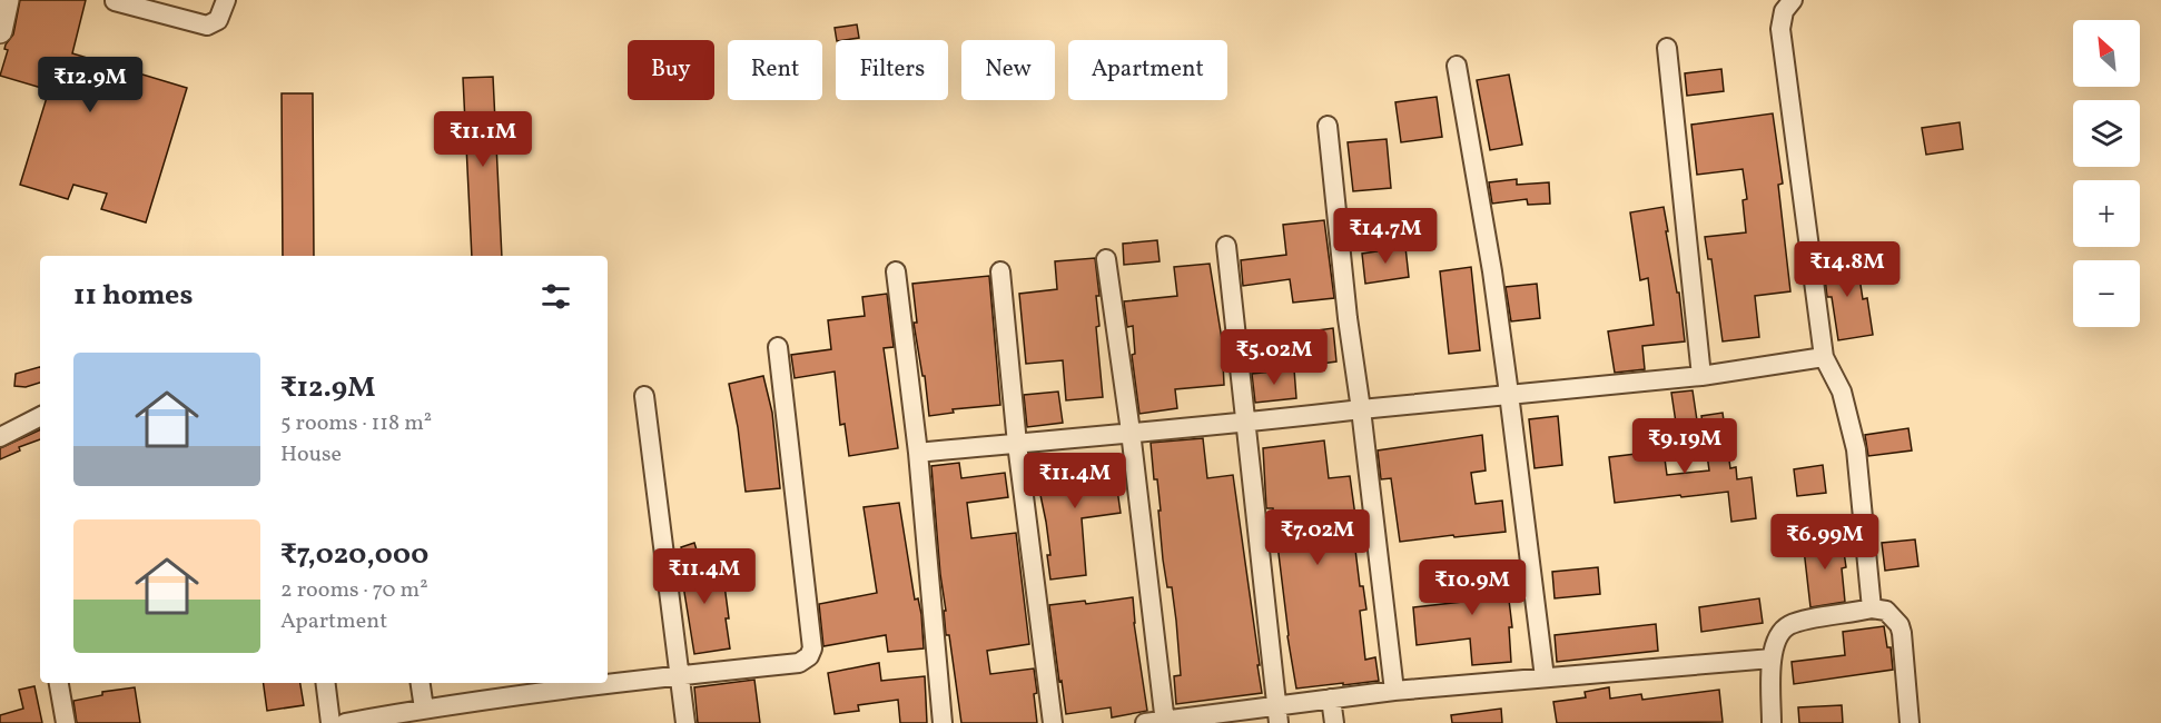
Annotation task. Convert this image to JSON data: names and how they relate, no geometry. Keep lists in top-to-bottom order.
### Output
{
  "north": "top left",
  "page": {
    "map_buttons": ["+", "−"],
    "chip": [
      "Buy",
      "Rent",
      "Filters",
      "New",
      "Apartment"
    ],
    "price": [
      "₹12.9M",
      "₹11.1M",
      "₹14.7M",
      "₹14.8M",
      "₹5.02M",
      "₹9.19M",
      "₹11.4M",
      "₹7.02M",
      "₹6.99M",
      "₹11.4M",
      "₹10.9M"
    ],
    "heading": "11 homes",
    "list": [
      {
        "name": "₹12.9M",
        "note": "5 rooms · 118 m² · House"
      },
      {
        "name": "₹7,020,000",
        "note": "2 rooms · 70 m² · Apartment"
      }
    ]
  }
}
